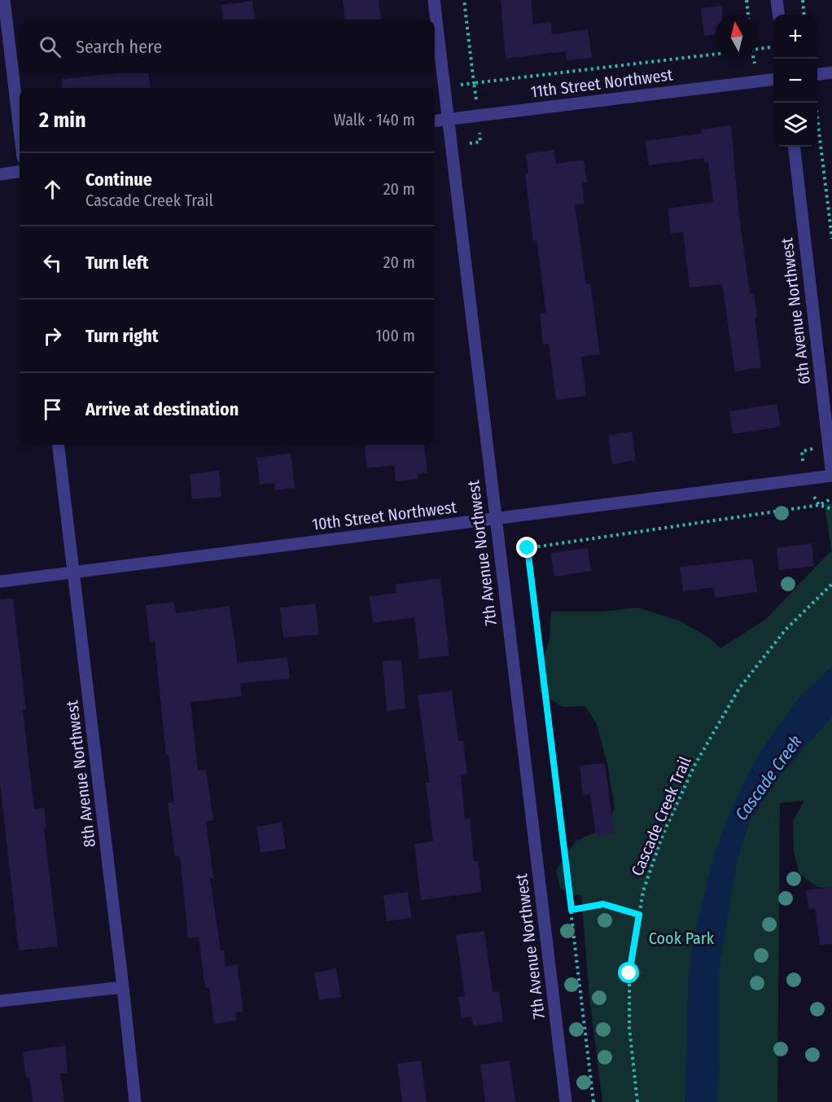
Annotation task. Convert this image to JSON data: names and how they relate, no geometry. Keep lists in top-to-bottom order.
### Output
{
  "streets": {
    "street": [
      "11th Street Northwest",
      "6th Avenue Northwest",
      "10th Street Northwest",
      "7th Avenue Northwest",
      "8th Avenue Northwest"
    ],
    "path": ["Cascade Creek Trail"]
  },
  "crossings": [
    ["11th Street Northwest", "7th Avenue Northwest"],
    ["6th Avenue Northwest", "10th Street Northwest"],
    ["10th Street Northwest", "7th Avenue Northwest"],
    ["10th Street Northwest", "8th Avenue Northwest"]
  ],
  "water": ["Cascade Creek"],
  "parks": ["Cook Park"],
  "north": "top",
  "page": {
    "map_buttons": ["+", "−"],
    "search": "Search here",
    "heading": ["2 min", "Walk · 140 m"],
    "list": [
      ["Continue", "Cascade Creek Trail", "20 m"],
      ["Turn left", "20 m"],
      ["Turn right", "100 m"],
      "Arrive at destination"
    ]
  }
}
